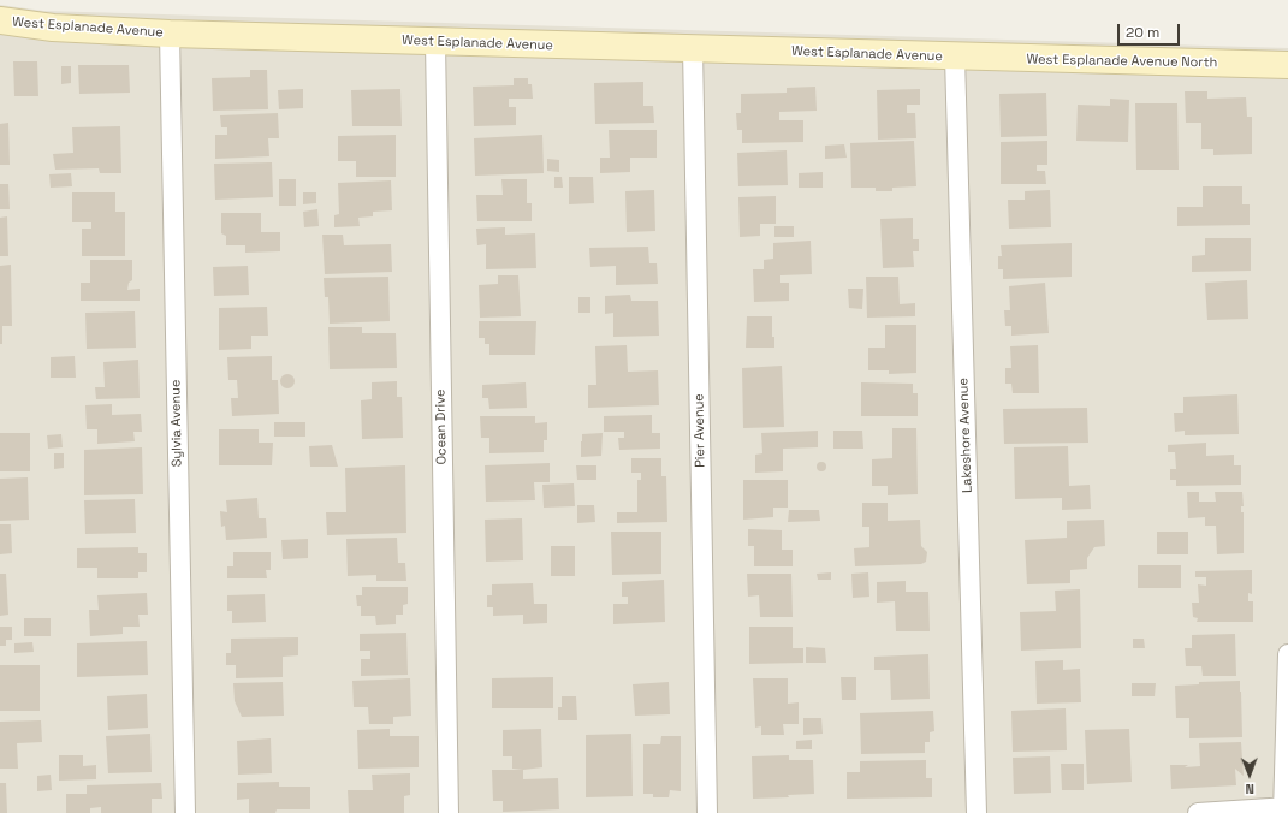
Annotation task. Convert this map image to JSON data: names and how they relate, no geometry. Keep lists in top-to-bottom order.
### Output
{
  "streets": {
    "main road": ["West Esplanade Avenue", "West Esplanade Avenue North"],
    "street": [
      "Sylvia Avenue",
      "Ocean Drive",
      "Pier Avenue",
      "Lakeshore Avenue"
    ]
  },
  "crossings": [
    ["West Esplanade Avenue", "West Esplanade Avenue North"],
    ["West Esplanade Avenue", "Sylvia Avenue"],
    ["West Esplanade Avenue", "Ocean Drive"],
    ["West Esplanade Avenue", "Pier Avenue"],
    ["West Esplanade Avenue", "Lakeshore Avenue"],
    ["West Esplanade Avenue North", "Lakeshore Avenue"]
  ],
  "scale_bar": "20 m",
  "north": "bottom"
}
